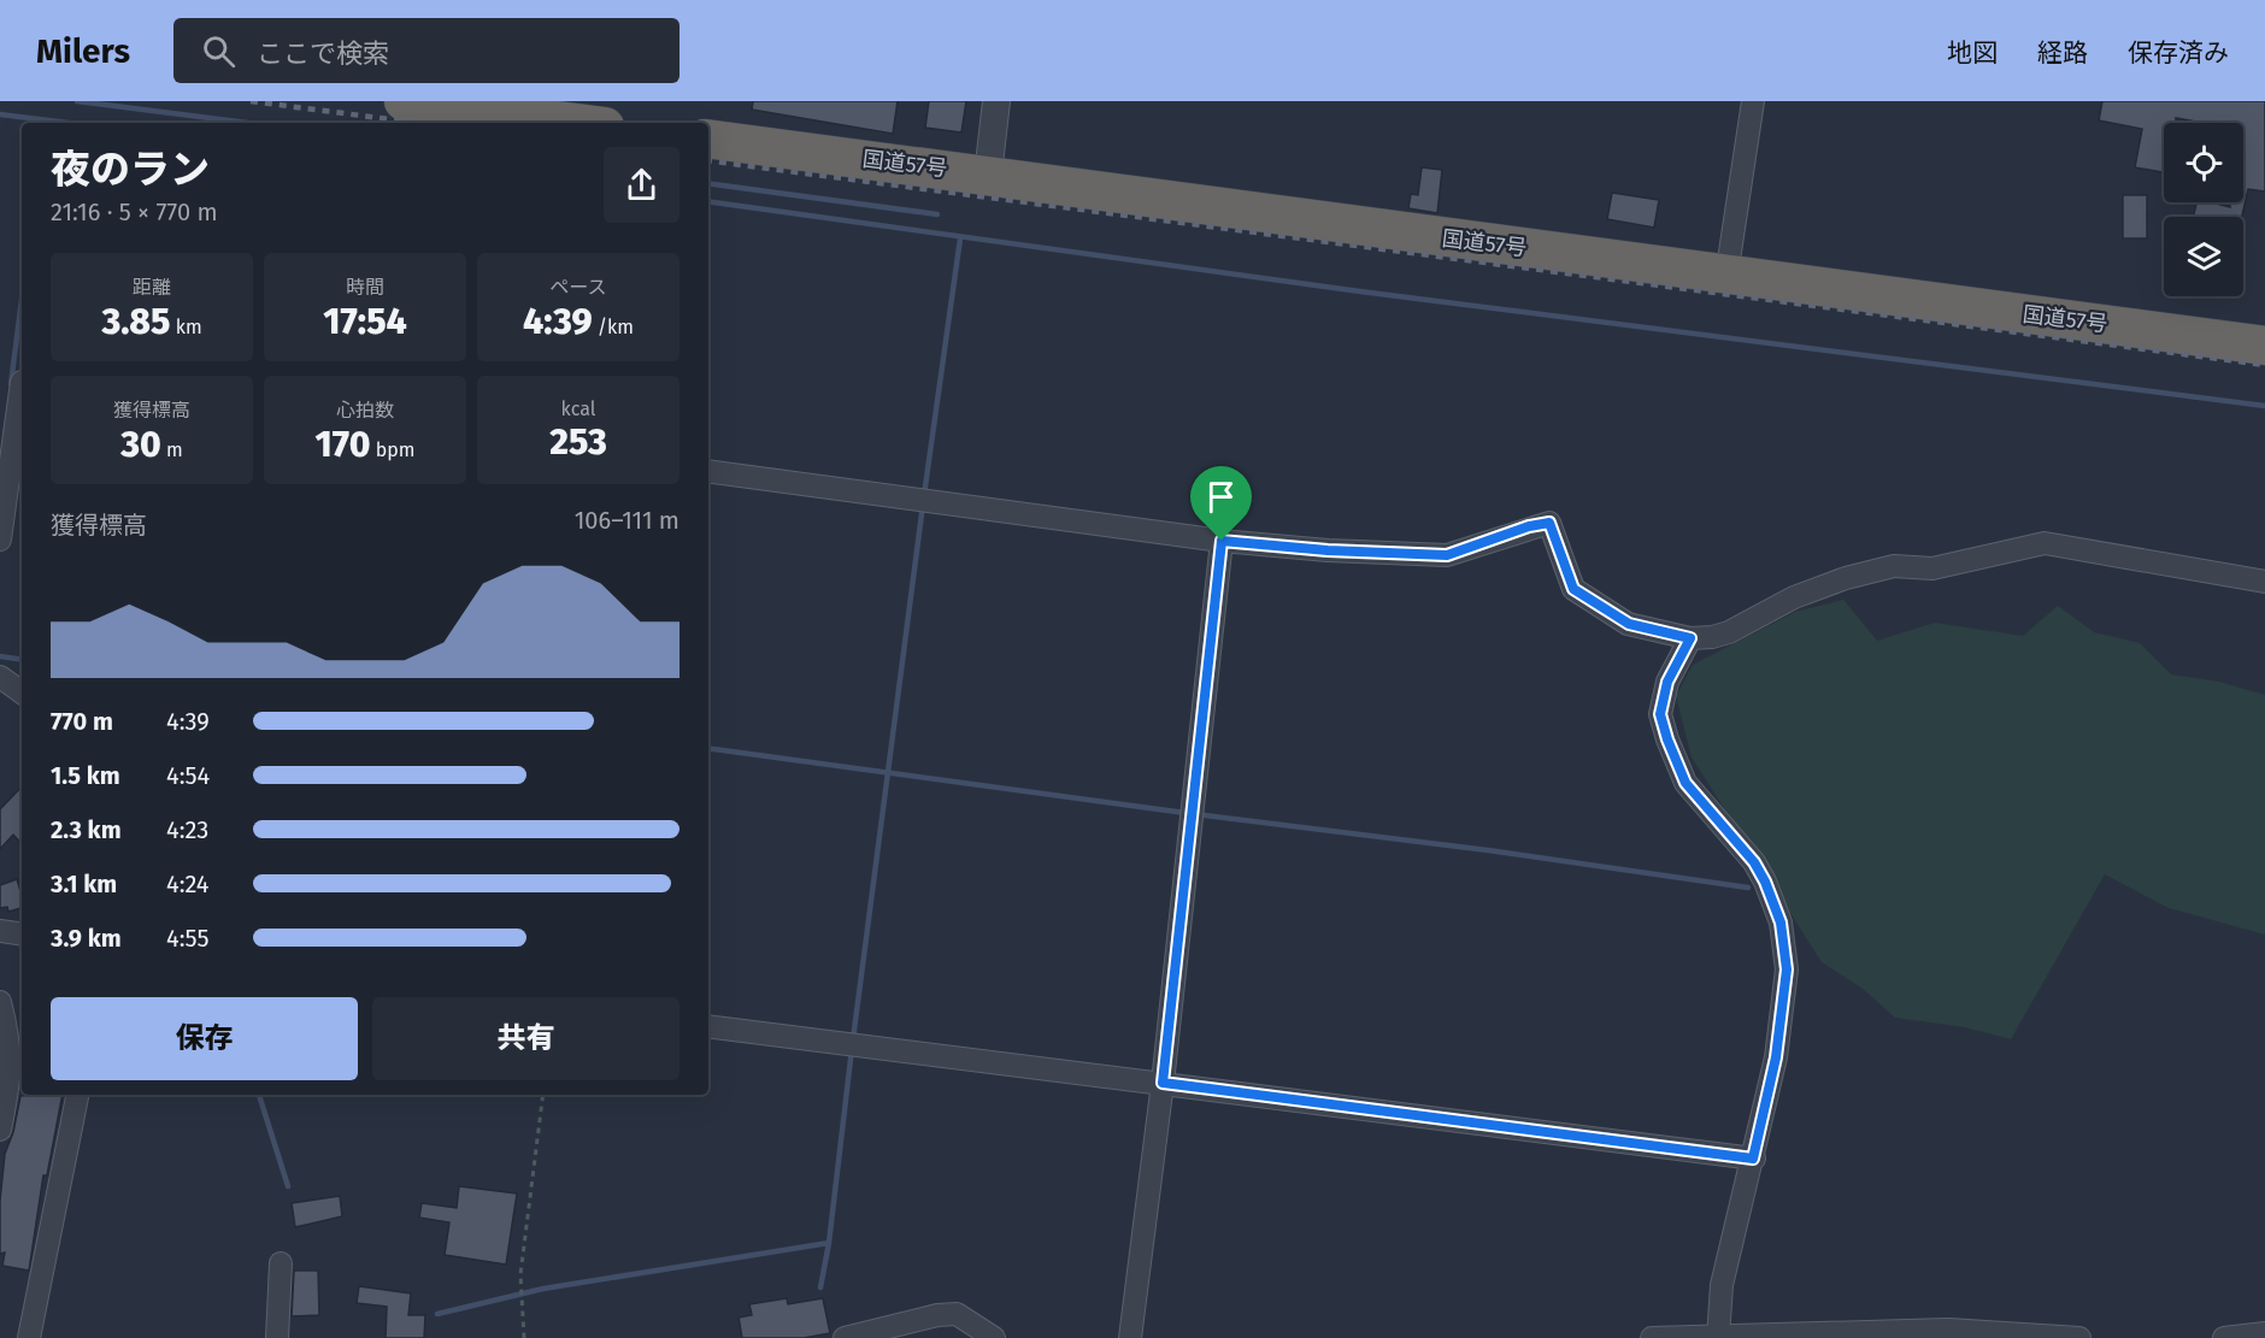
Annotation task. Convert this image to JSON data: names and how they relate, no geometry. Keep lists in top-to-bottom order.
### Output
{
  "streets": {
    "highway": ["国道57号"]
  },
  "page": {
    "header": "Milers",
    "search": "ここで検索",
    "nav": ["地図", "経路", "保存済み"],
    "heading": ["夜のラン", "21:16 · 5 × 770 m"],
    "stats": [
      ["距離", "3.85 km"],
      ["時間", "17:54"],
      ["ペース", "4:39 /km"],
      ["獲得標高", "30 m"],
      ["心拍数", "170 bpm"],
      ["kcal", "253"]
    ],
    "chart": ["獲得標高", "106–111 m"],
    "list": [
      {
        "name": "770 m",
        "note": "4:39"
      },
      {
        "name": "1.5 km",
        "note": "4:54"
      },
      {
        "name": "2.3 km",
        "note": "4:23"
      },
      {
        "name": "3.1 km",
        "note": "4:24"
      },
      {
        "name": "3.9 km",
        "note": "4:55"
      }
    ],
    "buttons": ["保存", "共有"]
  }
}
